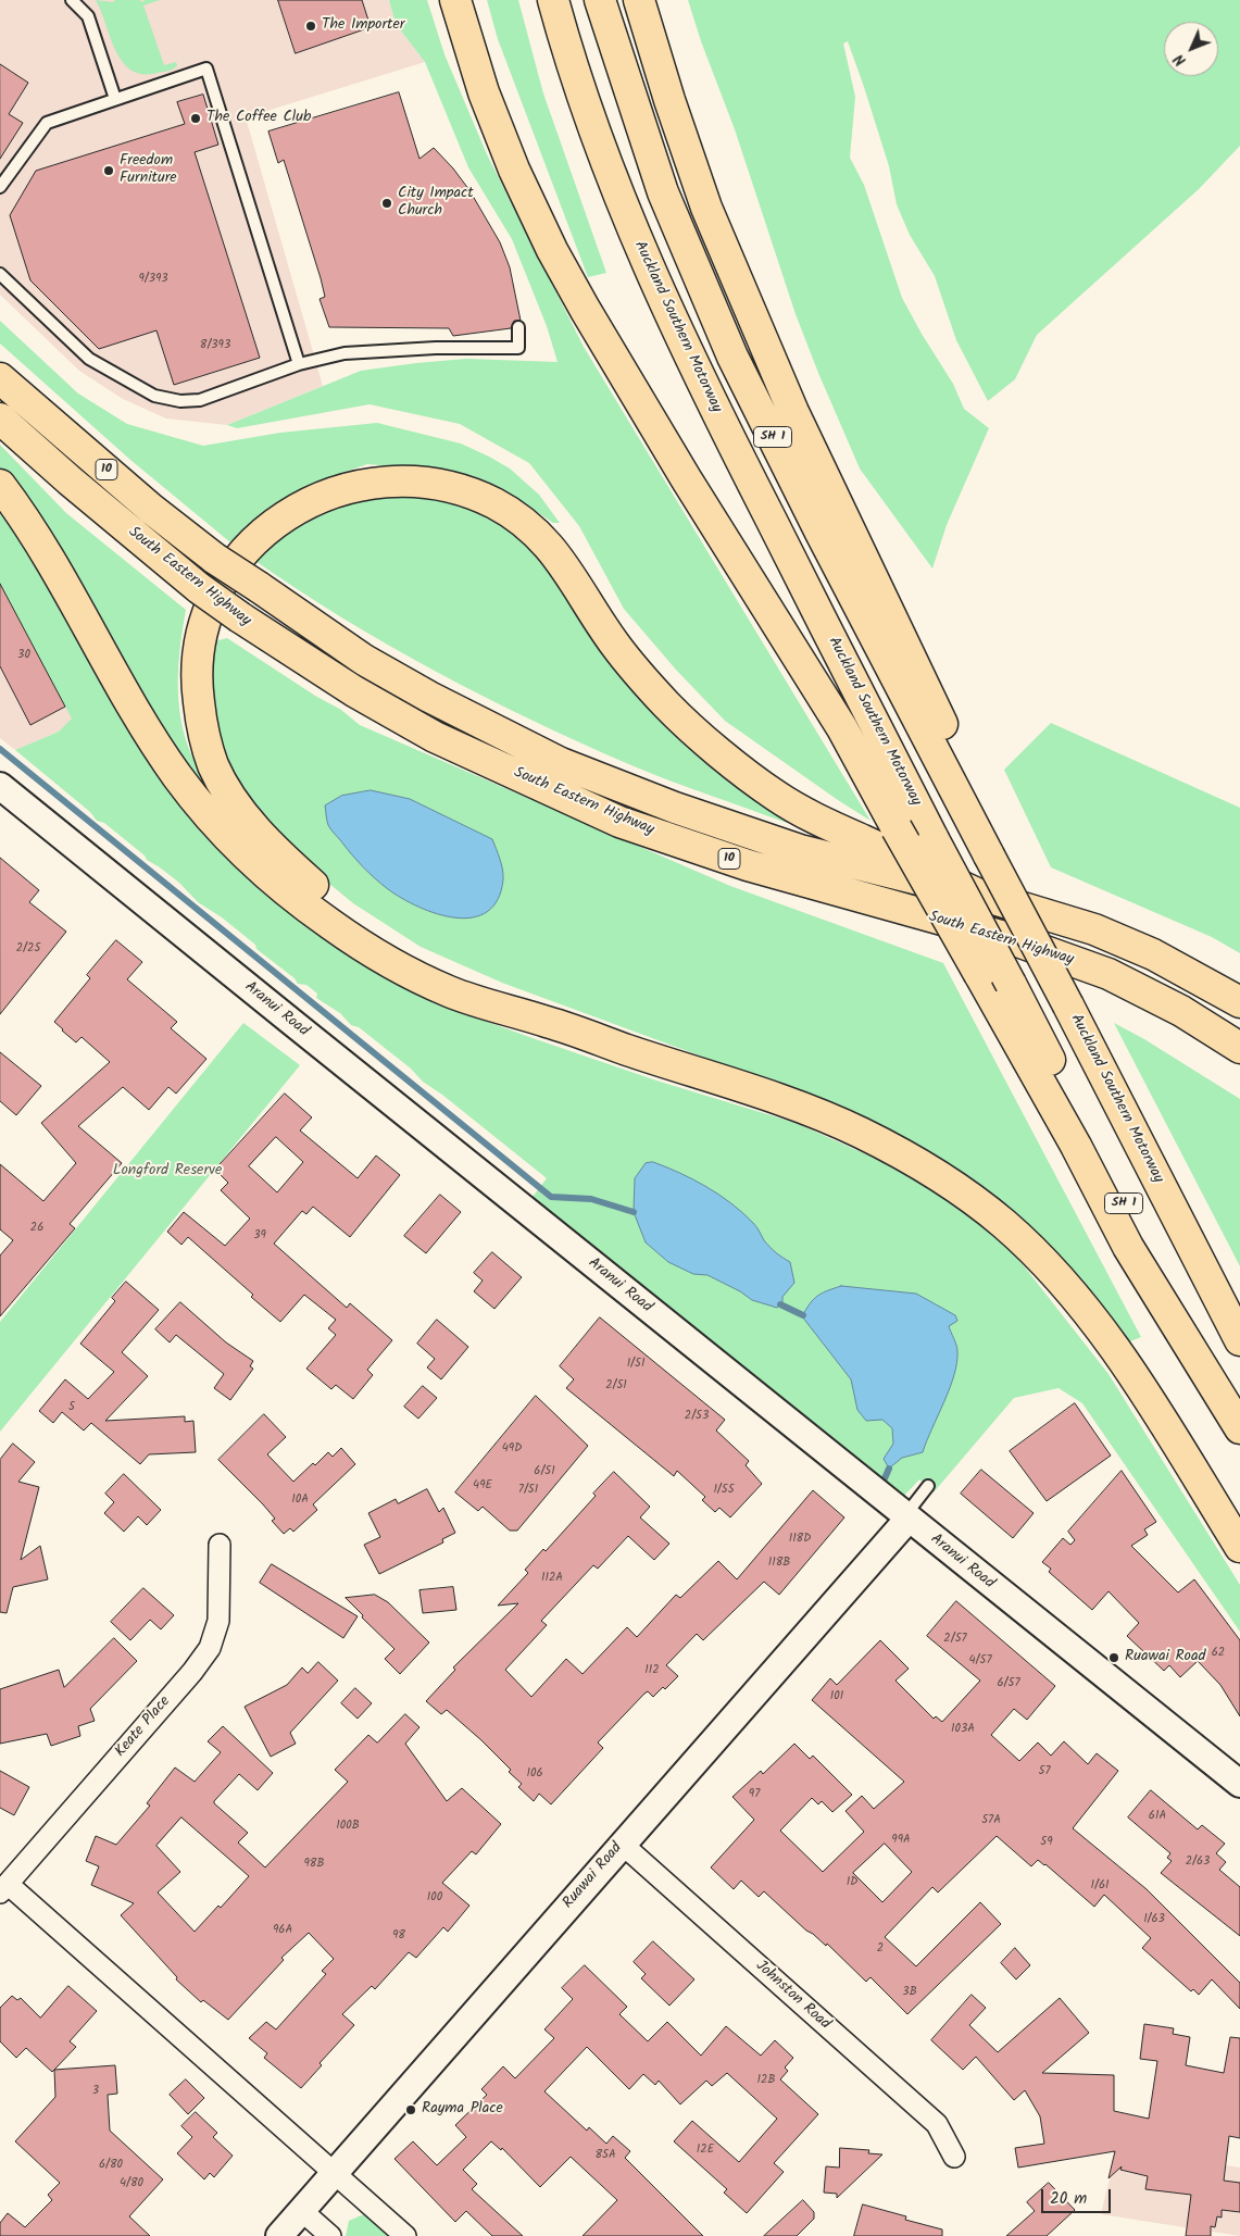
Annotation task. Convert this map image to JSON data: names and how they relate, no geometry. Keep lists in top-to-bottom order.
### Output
{
  "streets": {
    "main road": [
      "Auckland Southern Motorway",
      "SH 1",
      "10",
      "South Eastern Highway"
    ],
    "street": [
      "Aranui Road",
      "Keate Place",
      "Ruawai Road",
      "Johnston Road"
    ]
  },
  "crossings": [
    ["Aranui Road", "Ruawai Road"],
    ["Ruawai Road", "Johnston Road"]
  ],
  "parks": ["Longford Reserve"],
  "places": [
    "The Importer",
    "The Coffee Club",
    "Freedom Furniture",
    "City Impact Church",
    "Ruawai Road",
    "Rayma Place"
  ],
  "house_numbers": [
    "9/393",
    "8/393",
    "30",
    "2/25",
    "26",
    "39",
    "1/51",
    "2/51",
    "5",
    "2/53",
    "49D",
    "6/51",
    "49E",
    "7/51",
    "1/55",
    "10A",
    "118D",
    "118B",
    "112A",
    "2/57",
    "62",
    "4/57",
    "112",
    "6/57",
    "101",
    "103A",
    "57",
    "106",
    "97",
    "61A",
    "57A",
    "100B",
    "99A",
    "59",
    "2/63",
    "98B",
    "1D",
    "1/61",
    "100",
    "1/63",
    "96A",
    "98",
    "2",
    "3B",
    "12B",
    "3",
    "12E",
    "85A",
    "6/80",
    "4/80"
  ],
  "scale_bar": "20 m",
  "north": "bottom left"
}
